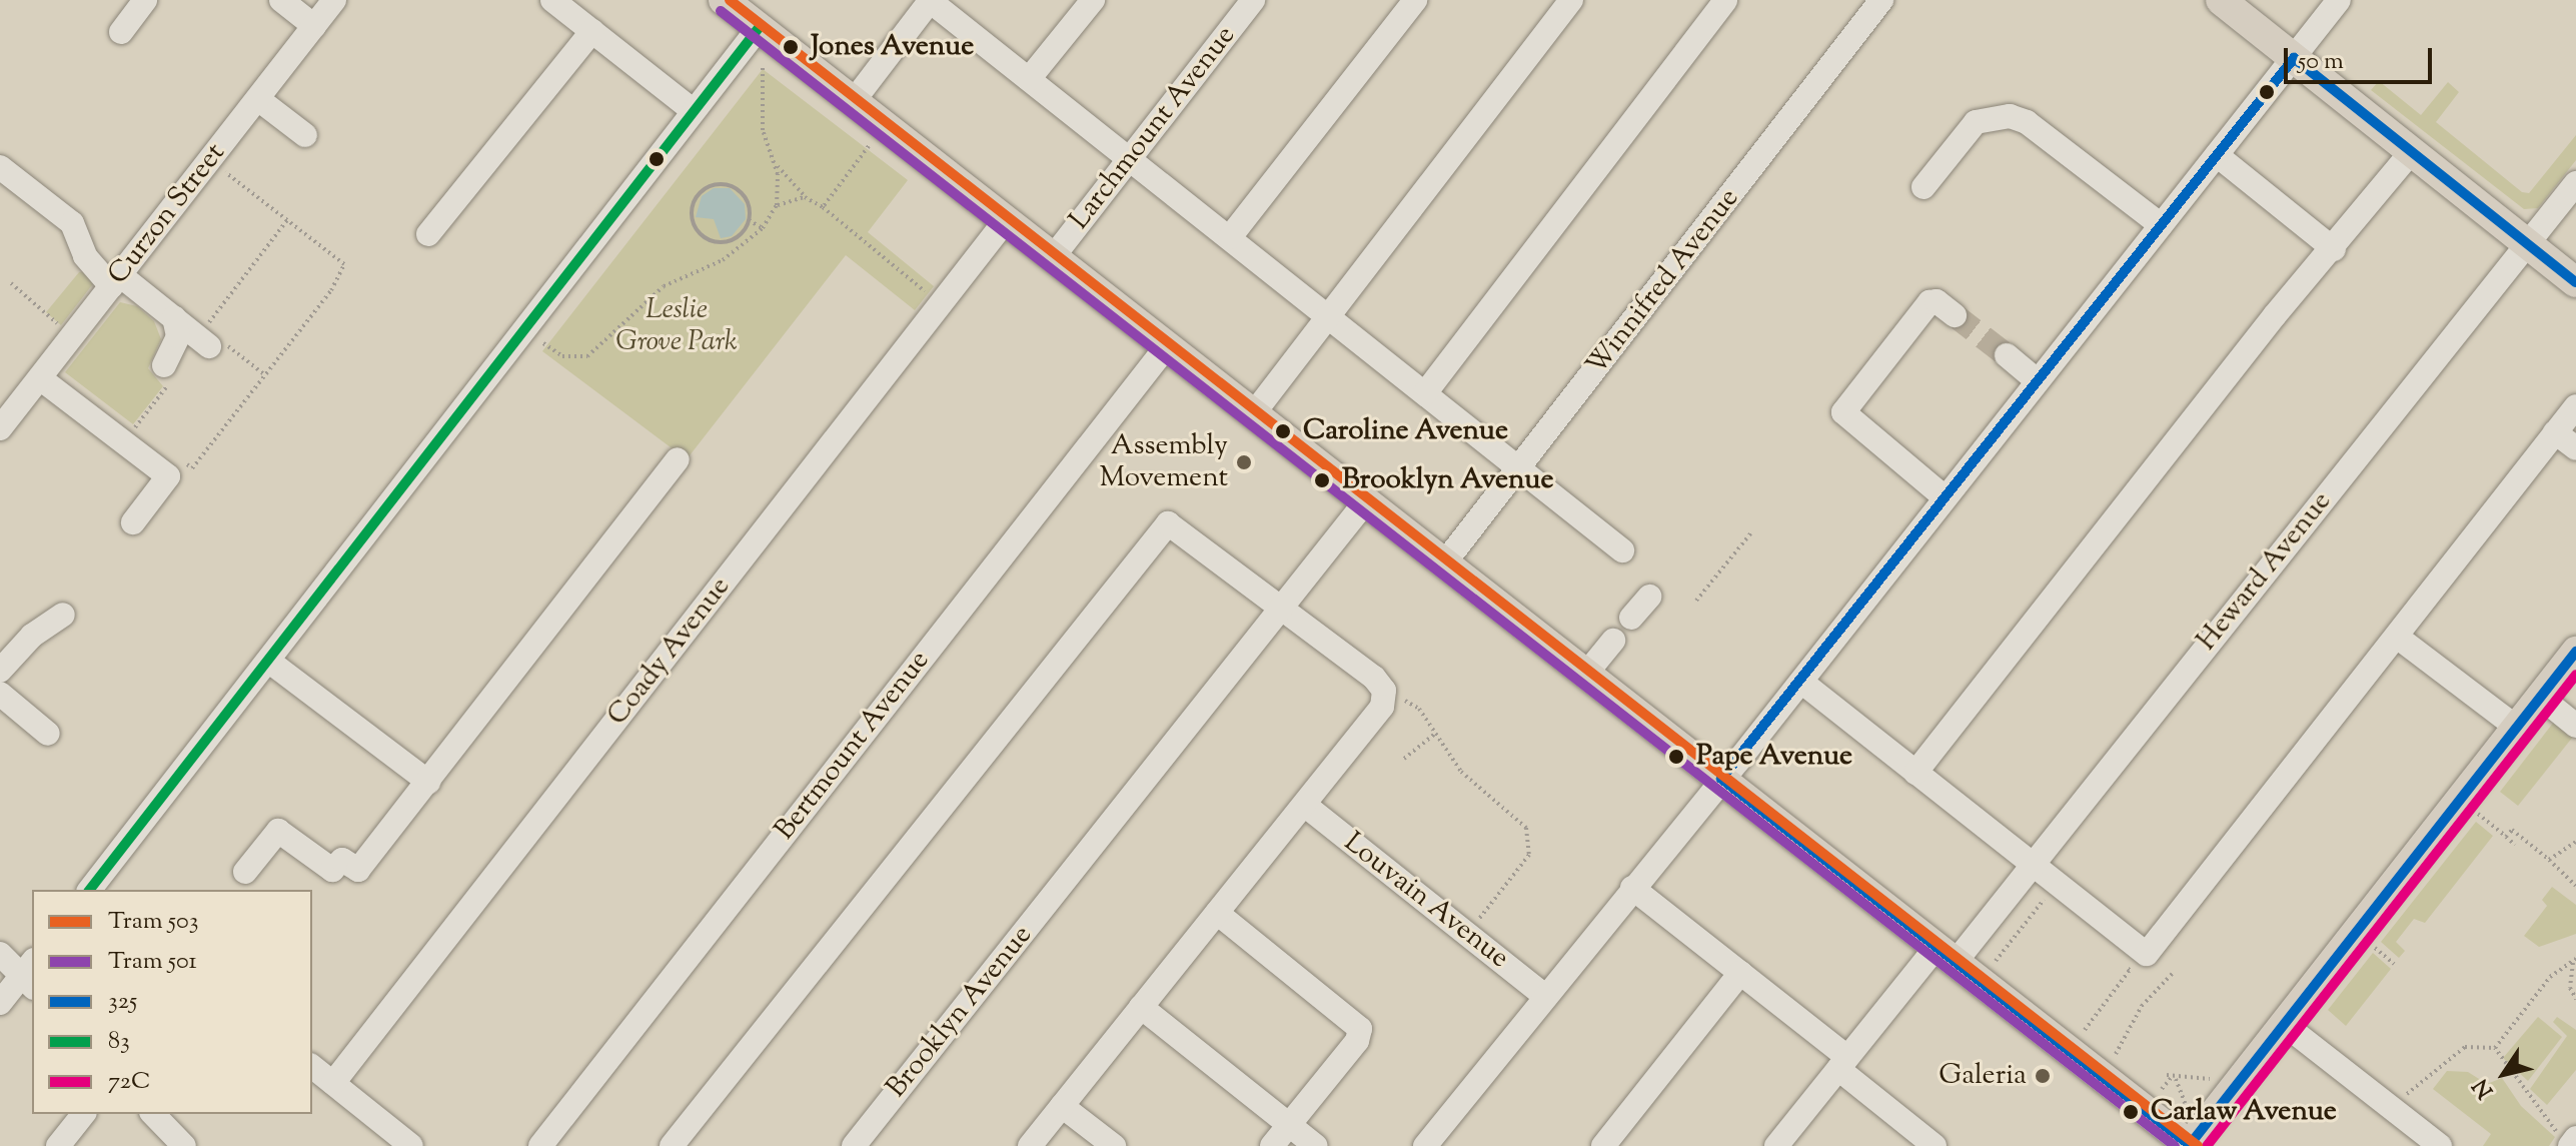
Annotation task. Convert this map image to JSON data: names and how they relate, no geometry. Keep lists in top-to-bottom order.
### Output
{
  "streets": {
    "street": [
      "Larchmount Avenue",
      "Curzon Street",
      "Winnifred Avenue",
      "Heward Avenue",
      "Coady Avenue",
      "Bertmount Avenue",
      "Louvain Avenue",
      "Brooklyn Avenue"
    ]
  },
  "parks": ["Leslie Grove Park"],
  "places": [
    "Jones Avenue",
    "Caroline Avenue",
    "Assembly Movement",
    "Brooklyn Avenue",
    "Pape Avenue",
    "Galeria",
    "Carlaw Avenue"
  ],
  "lines": [
    "tram line 503",
    "tram line 501",
    "transit line 83",
    "transit line 325",
    "transit line 72C"
  ],
  "legend": [
    "Tram 503",
    "Tram 501",
    "325",
    "83",
    "72C"
  ],
  "scale_bar": "50 m",
  "north": "bottom left"
}
